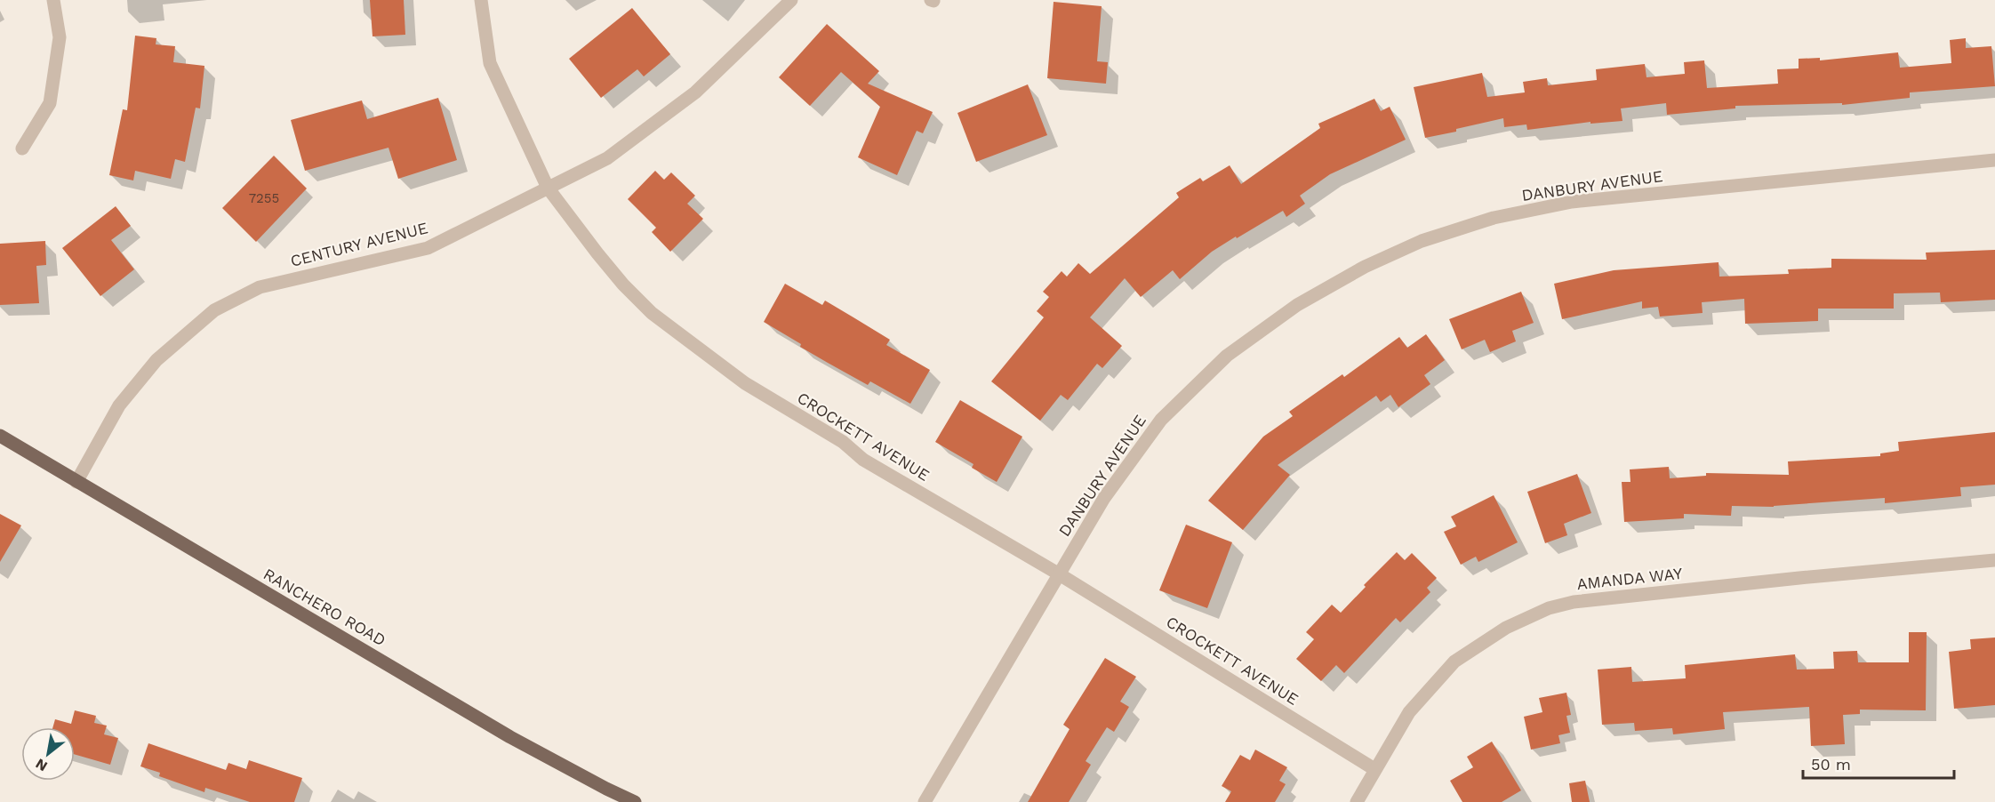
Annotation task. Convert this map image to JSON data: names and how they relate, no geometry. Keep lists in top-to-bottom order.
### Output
{
  "streets": {
    "main road": ["RANCHERO ROAD"],
    "street": [
      "DANBURY AVENUE",
      "CENTURY AVENUE",
      "CROCKETT AVENUE",
      "AMANDA WAY"
    ]
  },
  "crossings": [
    ["DANBURY AVENUE", "CROCKETT AVENUE"],
    ["CENTURY AVENUE", "CROCKETT AVENUE"],
    ["CENTURY AVENUE", "RANCHERO ROAD"],
    ["CROCKETT AVENUE", "AMANDA WAY"]
  ],
  "house_numbers": ["7255"],
  "scale_bar": "50 m",
  "north": "bottom left"
}
